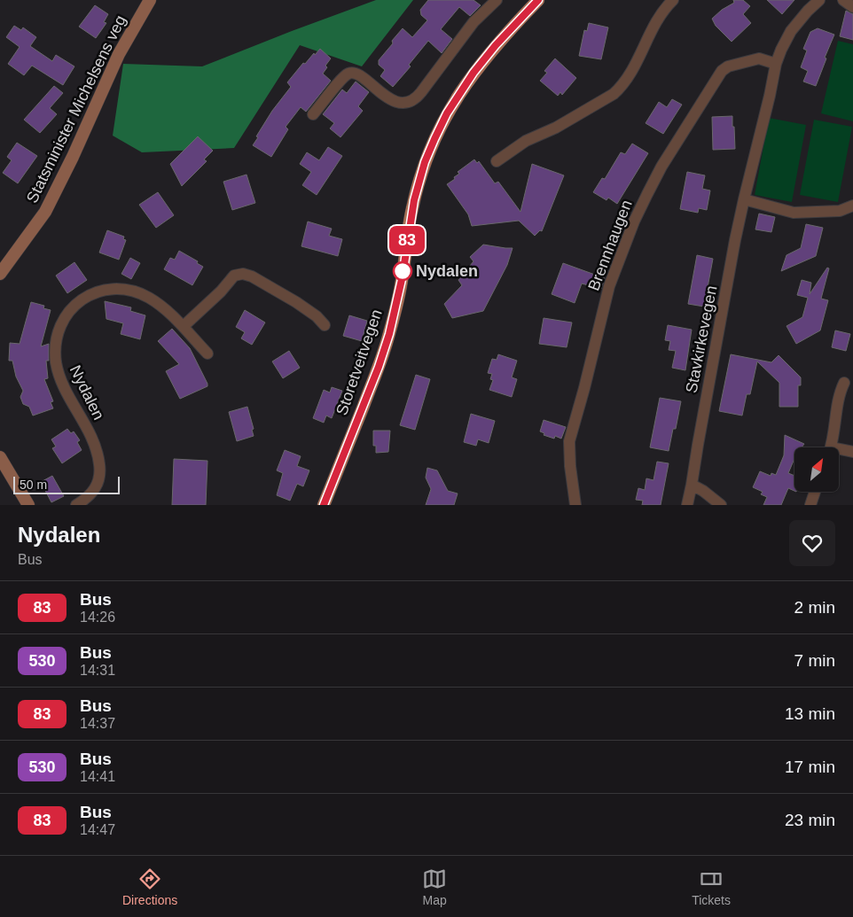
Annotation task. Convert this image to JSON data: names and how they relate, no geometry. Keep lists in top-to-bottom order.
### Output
{
  "streets": {
    "main road": ["Statsminister Michelsens veg", "Storetveitvegen"],
    "street": ["Brennhaugen", "Stavkirkevegen", "Nydalen"]
  },
  "crossings": [
    ["Brennhaugen", "Stavkirkevegen"]
  ],
  "places": ["Nydalen"],
  "lines": ["bus line 83"],
  "scale_bar": "50 m",
  "north": "top right",
  "page": {
    "on_map": "83",
    "scale": "50 m",
    "heading": ["Nydalen", "Bus"],
    "list": [
      {
        "mark": "83",
        "name": "Bus",
        "note": "14:26",
        "value": "2 min"
      },
      {
        "mark": "530",
        "name": "Bus",
        "note": "14:31",
        "value": "7 min"
      },
      {
        "mark": "83",
        "name": "Bus",
        "note": "14:37",
        "value": "13 min"
      },
      {
        "mark": "530",
        "name": "Bus",
        "note": "14:41",
        "value": "17 min"
      },
      {
        "mark": "83",
        "name": "Bus",
        "note": "14:47",
        "value": "23 min"
      }
    ],
    "tabs": ["Directions", "Map", "Tickets"]
  }
}
